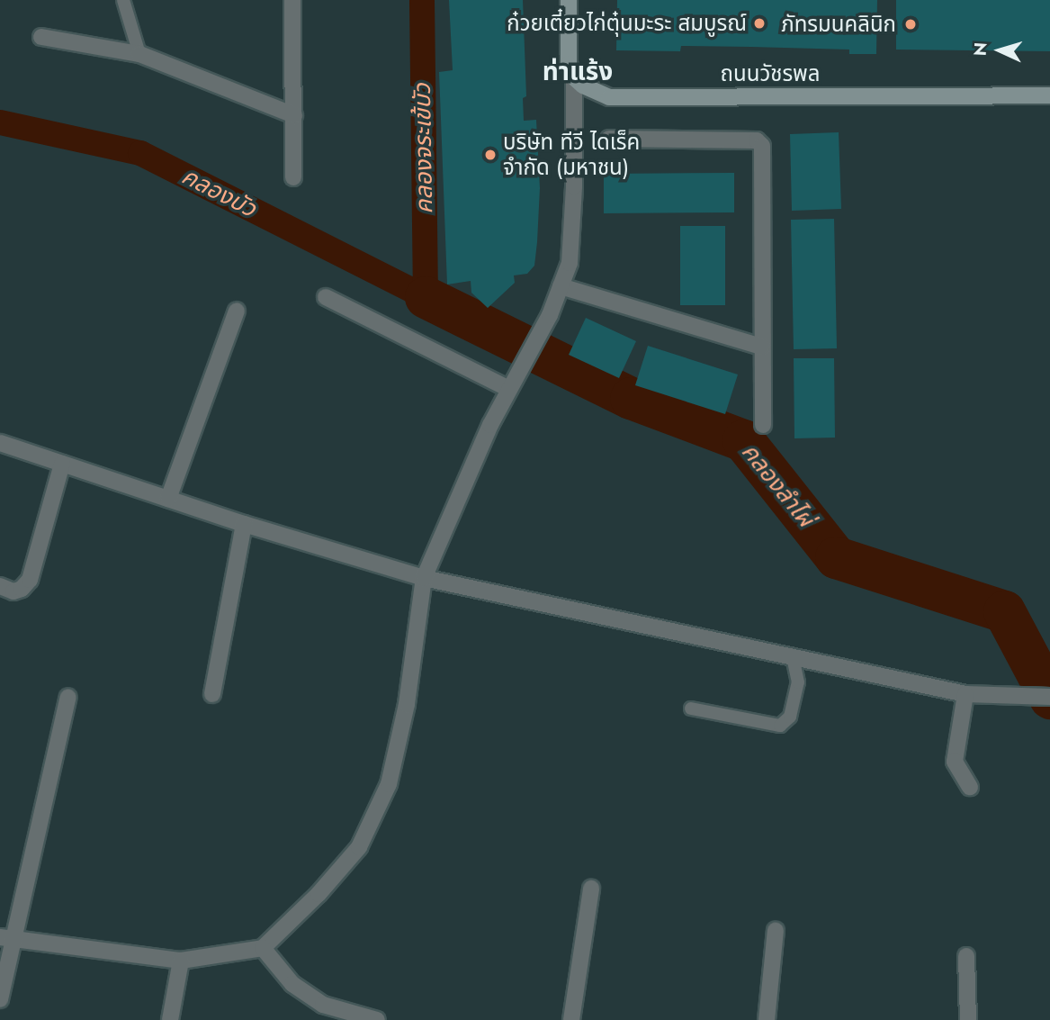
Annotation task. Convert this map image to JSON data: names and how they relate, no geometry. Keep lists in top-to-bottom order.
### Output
{
  "streets": {
    "main road": ["ถนนวัชรพล"]
  },
  "districts": ["ท่าแร้ง"],
  "water": ["คลองจระเข้บัว", "คลองบัว", "คลองลำไผ่"],
  "places": ["ก๋วยเตี๋ยวไก่ตุ๋นมะระ สมบูรณ์", "ภัทรมนคลินิก", "บริษัท ทีวี ไดเร็ค จำกัด (มหาชน)"],
  "north": "left"
}
